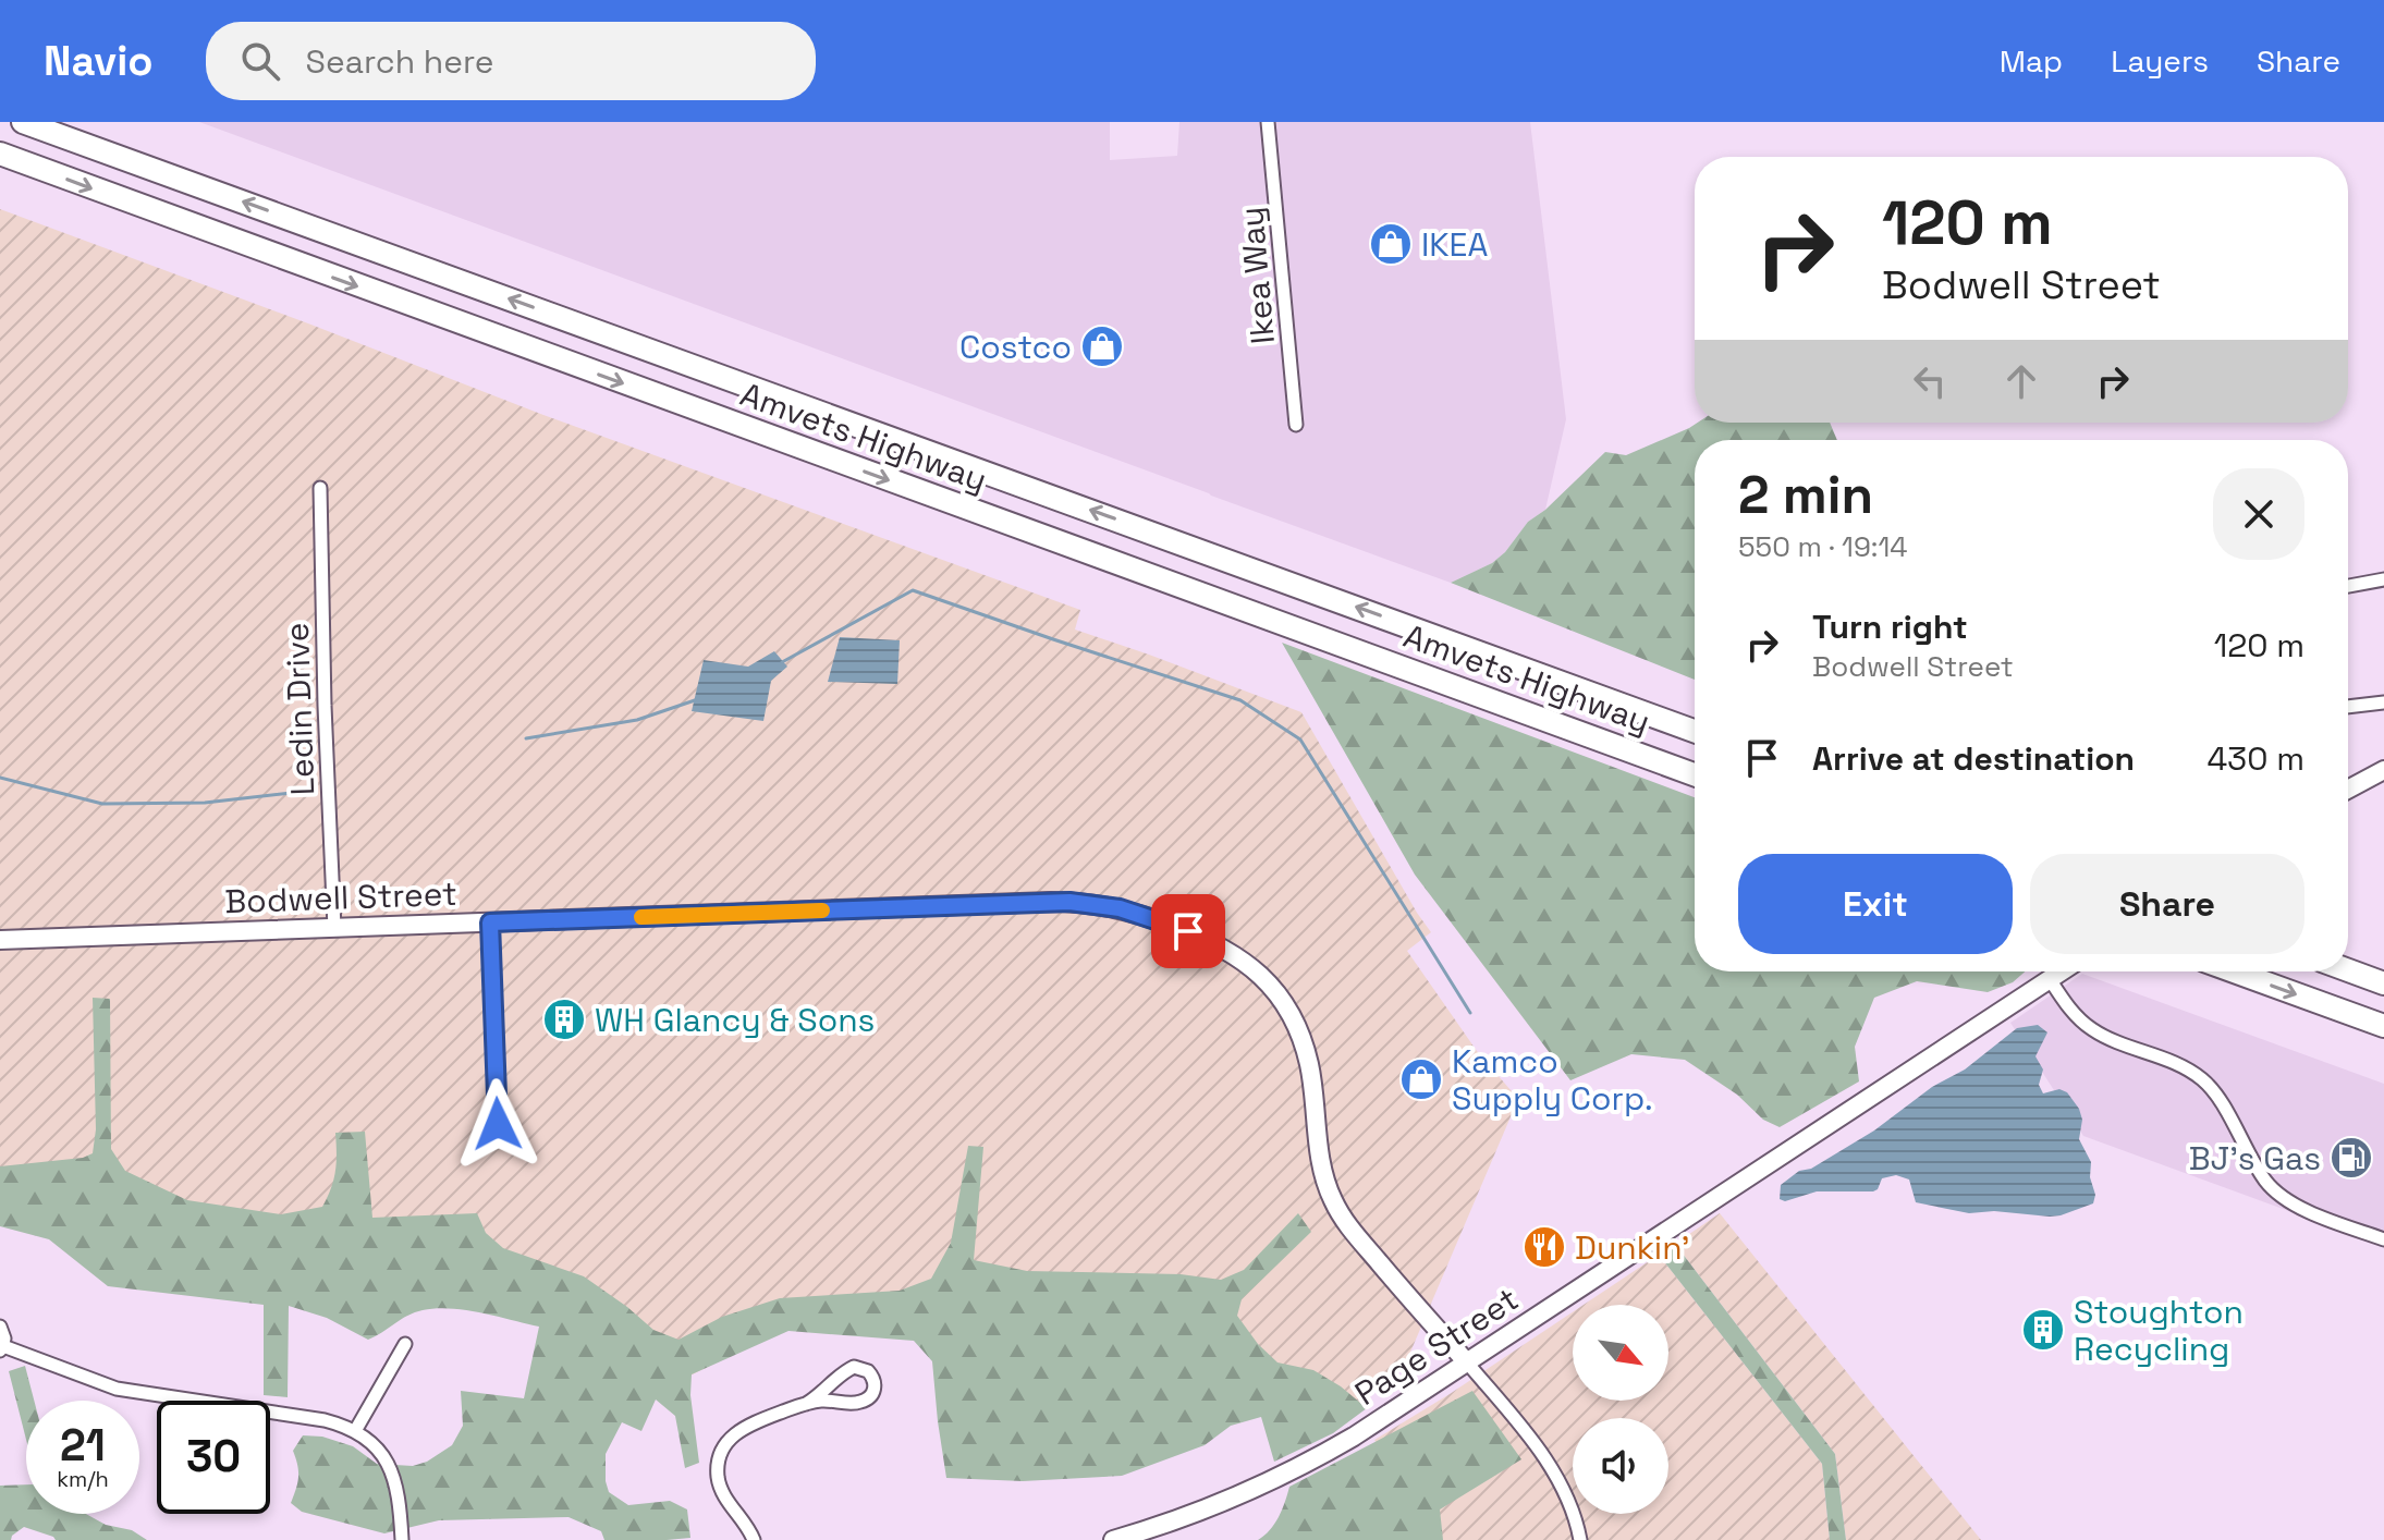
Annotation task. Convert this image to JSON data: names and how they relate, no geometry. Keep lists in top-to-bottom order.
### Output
{
  "streets": {
    "highway": ["Amvets Highway"],
    "street": [
      "Ikea Way",
      "Ledin Drive",
      "Bodwell Street",
      "Page Street"
    ]
  },
  "crossings": [
    ["Ledin Drive", "Bodwell Street"],
    ["Bodwell Street", "Page Street"]
  ],
  "places": {
    "shop": ["IKEA", "Costco", "Kamco Supply Corp."],
    "building": ["WH Glancy & Sons", "Stoughton Recycling"],
    "fuel station": ["BJ's Gas"],
    "restaurant": ["Dunkin'"]
  },
  "north": "bottom right",
  "page": {
    "header": "Navio",
    "search": "Search here",
    "nav": ["Map", "Layers", "Share"],
    "turn": ["120 m", "Bodwell Street"],
    "heading": ["2 min", "550 m · 19:14"],
    "list": [
      {
        "name": "Turn right",
        "note": "Bodwell Street",
        "value": "120 m"
      },
      {
        "name": "Arrive at destination",
        "value": "430 m"
      }
    ],
    "buttons": ["Exit", "Share"],
    "speed": "21 km/h",
    "limit": "30"
  }
}
